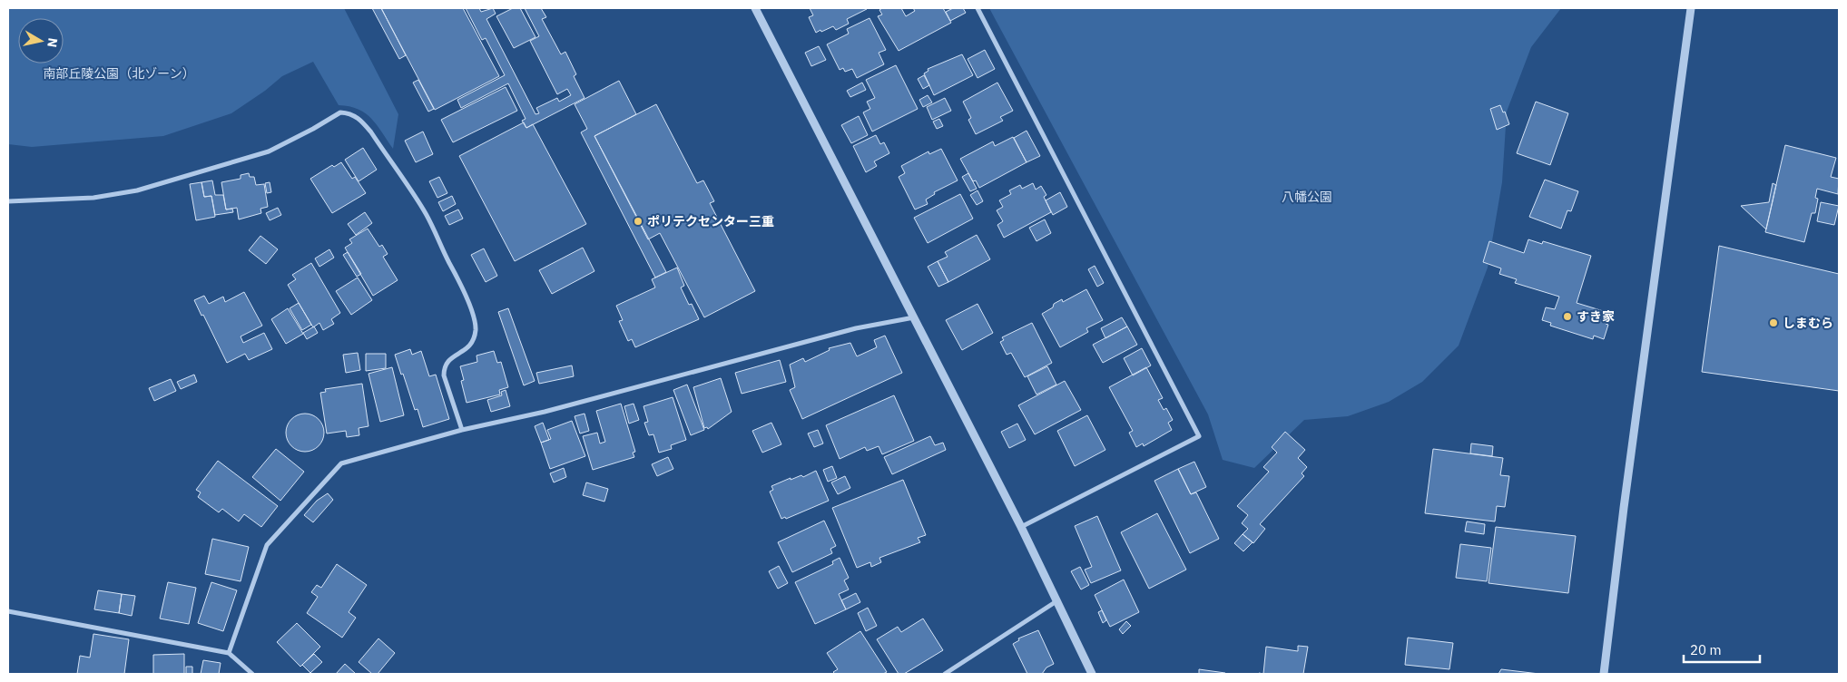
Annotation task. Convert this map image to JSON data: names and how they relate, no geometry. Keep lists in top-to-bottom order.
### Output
{
  "parks": ["南部丘陵公園（北ゾーン）", "八幡公園"],
  "places": ["ポリテクセンター三重", "すき家", "しまむら"],
  "scale_bar": "20 m",
  "north": "right"
}
